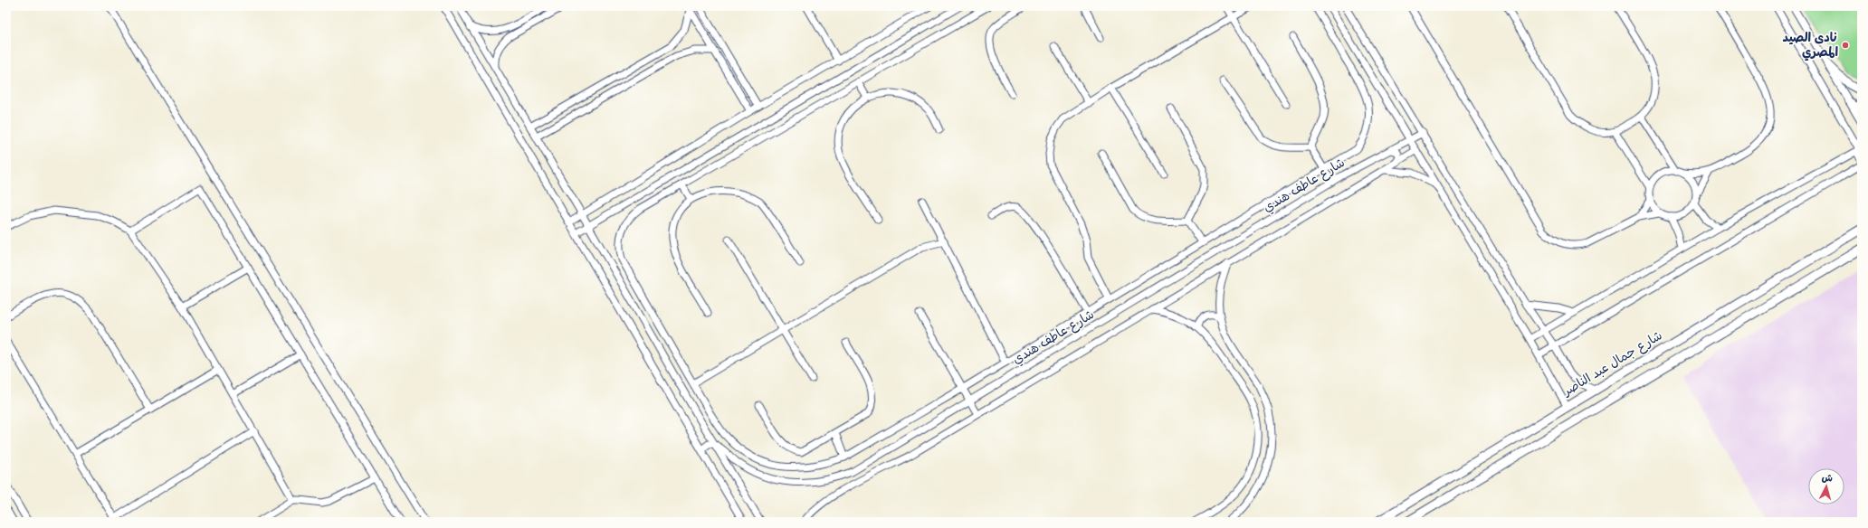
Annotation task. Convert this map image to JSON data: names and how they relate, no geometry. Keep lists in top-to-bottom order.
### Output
{
  "streets": {
    "main road": ["شارع جمال عبد الناصر"],
    "street": ["شارع عاطف هندي"]
  },
  "places": ["نادى الصيد المصري"],
  "north": "top"
}
